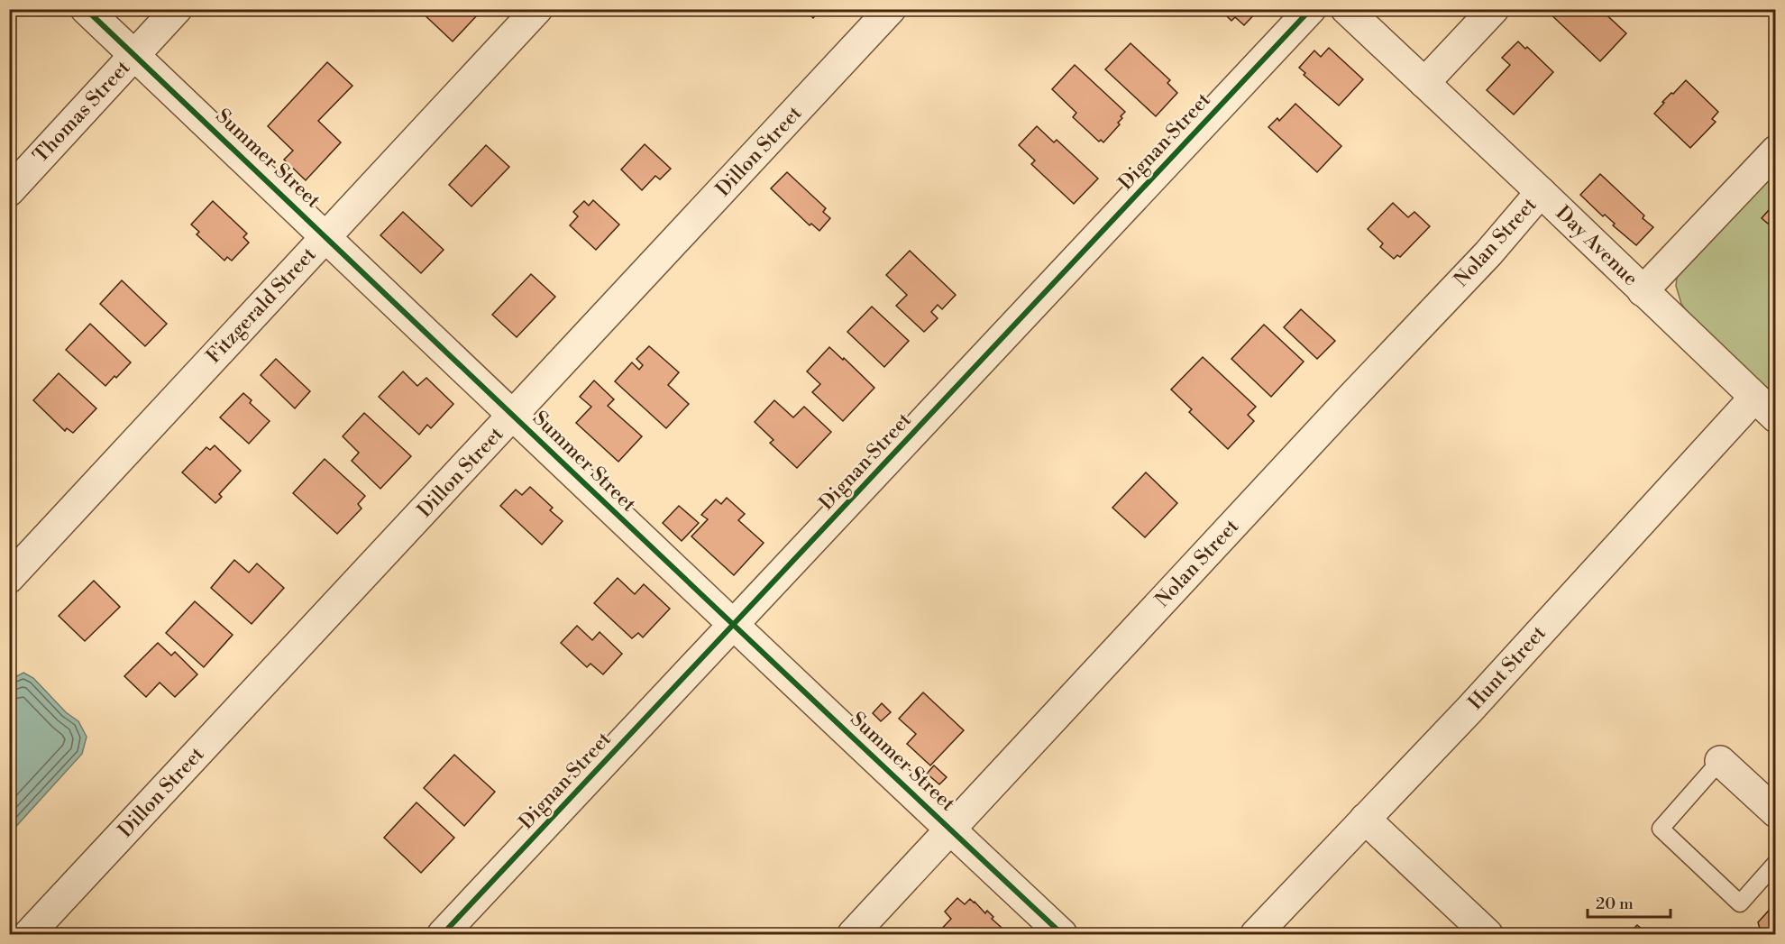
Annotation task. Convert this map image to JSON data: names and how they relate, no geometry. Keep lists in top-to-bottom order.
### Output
{
  "streets": {
    "street": [
      "Thomas Street",
      "Dignan Street",
      "Dillon Street",
      "Summer Street",
      "Nolan Street",
      "Day Avenue",
      "Fitzgerald Street",
      "Hunt Street"
    ]
  },
  "crossings": [
    ["Thomas Street", "Summer Street"],
    ["Dignan Street", "Summer Street"],
    ["Dillon Street", "Summer Street"],
    ["Summer Street", "Nolan Street"],
    ["Summer Street", "Fitzgerald Street"],
    ["Nolan Street", "Day Avenue"],
    ["Day Avenue", "Hunt Street"]
  ],
  "scale_bar": "20 m"
}
